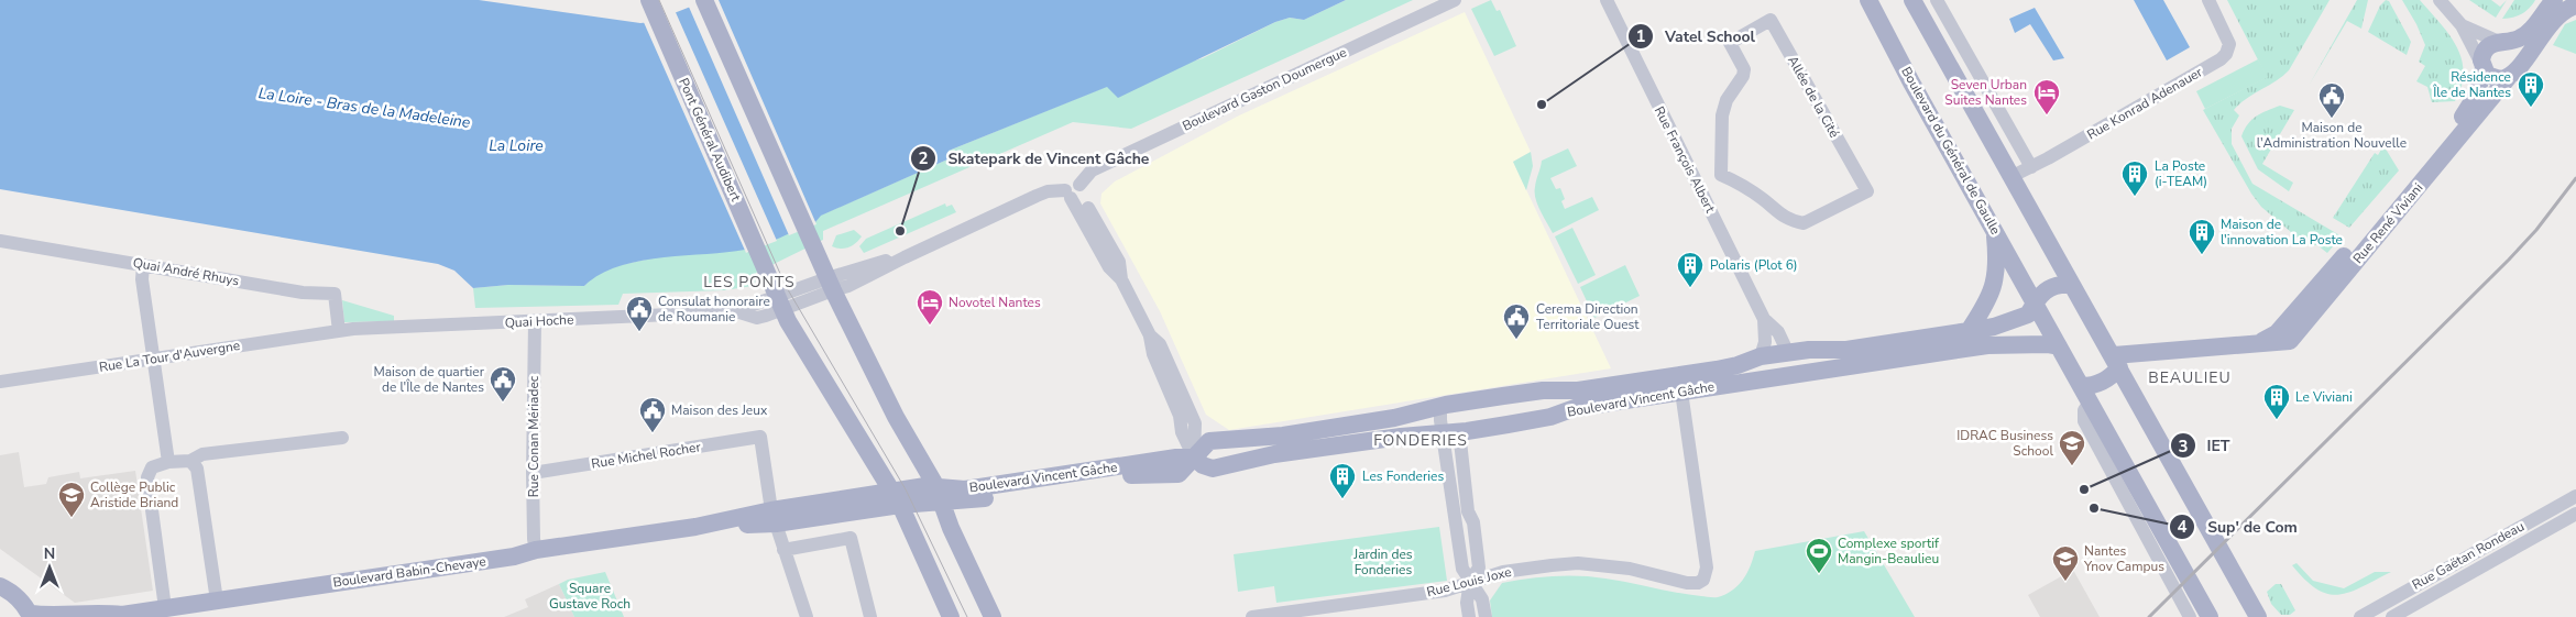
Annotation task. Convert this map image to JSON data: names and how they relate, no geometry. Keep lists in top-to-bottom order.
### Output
{
  "streets": {
    "main road": [
      "Pont Général Audibert",
      "Boulevard du Général de Gaulle",
      "Rue René Viviani",
      "Boulevard Vincent Gâche",
      "Boulevard Babin-Chevaye"
    ],
    "street": [
      "Boulevard Gaston Doumergue",
      "Allée de la Cité",
      "Rue Konrad Adenauer",
      "Rue François Albert",
      "Quai André Rhuys",
      "Quai Hoche",
      "Rue La Tour d'Auvergne",
      "Rue Conan Mériadec",
      "Rue Michel Rocher",
      "Rue Gaëtan Rondeau",
      "Rue Louis Joxe"
    ]
  },
  "crossings": [
    ["Pont Général Audibert", "Quai Hoche"],
    ["Pont Général Audibert", "Boulevard Vincent Gâche"],
    ["Pont Général Audibert", "Boulevard Babin-Chevaye"],
    ["Boulevard du Général de Gaulle", "Boulevard Vincent Gâche"],
    ["Rue François Albert", "Boulevard Vincent Gâche"],
    ["Quai André Rhuys", "Quai Hoche"],
    ["Quai André Rhuys", "Rue La Tour d'Auvergne"],
    ["Quai Hoche", "Rue La Tour d'Auvergne"],
    ["Quai Hoche", "Rue Conan Mériadec"],
    ["Boulevard Vincent Gâche", "Boulevard Babin-Chevaye"],
    ["Boulevard Vincent Gâche", "Rue Louis Joxe"],
    ["Rue Conan Mériadec", "Rue Michel Rocher"],
    ["Rue Conan Mériadec", "Boulevard Babin-Chevaye"],
    ["Rue Michel Rocher", "Boulevard Babin-Chevaye"]
  ],
  "districts": ["LES PONTS", "BEAULIEU", "FONDERIES"],
  "water": ["La Loire - Bras de la Madeleine", "La Loire"],
  "parks": ["Jardin des Fonderies", "Square Gustave Roch"],
  "places": {
    "other": [
      "Vatel School",
      "Skatepark de Vincent Gâche",
      "IET",
      "Sup' de Com"
    ],
    "building": [
      "Résidence Île de Nantes",
      "La Poste (i-TEAM)",
      "Maison de l'innovation La Poste",
      "Polaris (Plot 6)",
      "Le Viviani",
      "Les Fonderies"
    ],
    "hotel": ["Seven Urban Suites Nantes", "Novotel Nantes"],
    "public building": [
      "Maison de l'Administration Nouvelle",
      "Consulat honoraire de Roumanie",
      "Cerema Direction Territoriale Ouest",
      "Maison de quartier de l'Île de Nantes",
      "Maison des Jeux"
    ],
    "school or university": ["IDRAC Business School", "Collège Public Aristide Briand", "Nantes Ynov Campus"],
    "sports": ["Complexe sportif Mangin-Beaulieu"]
  },
  "north": "top"
}
